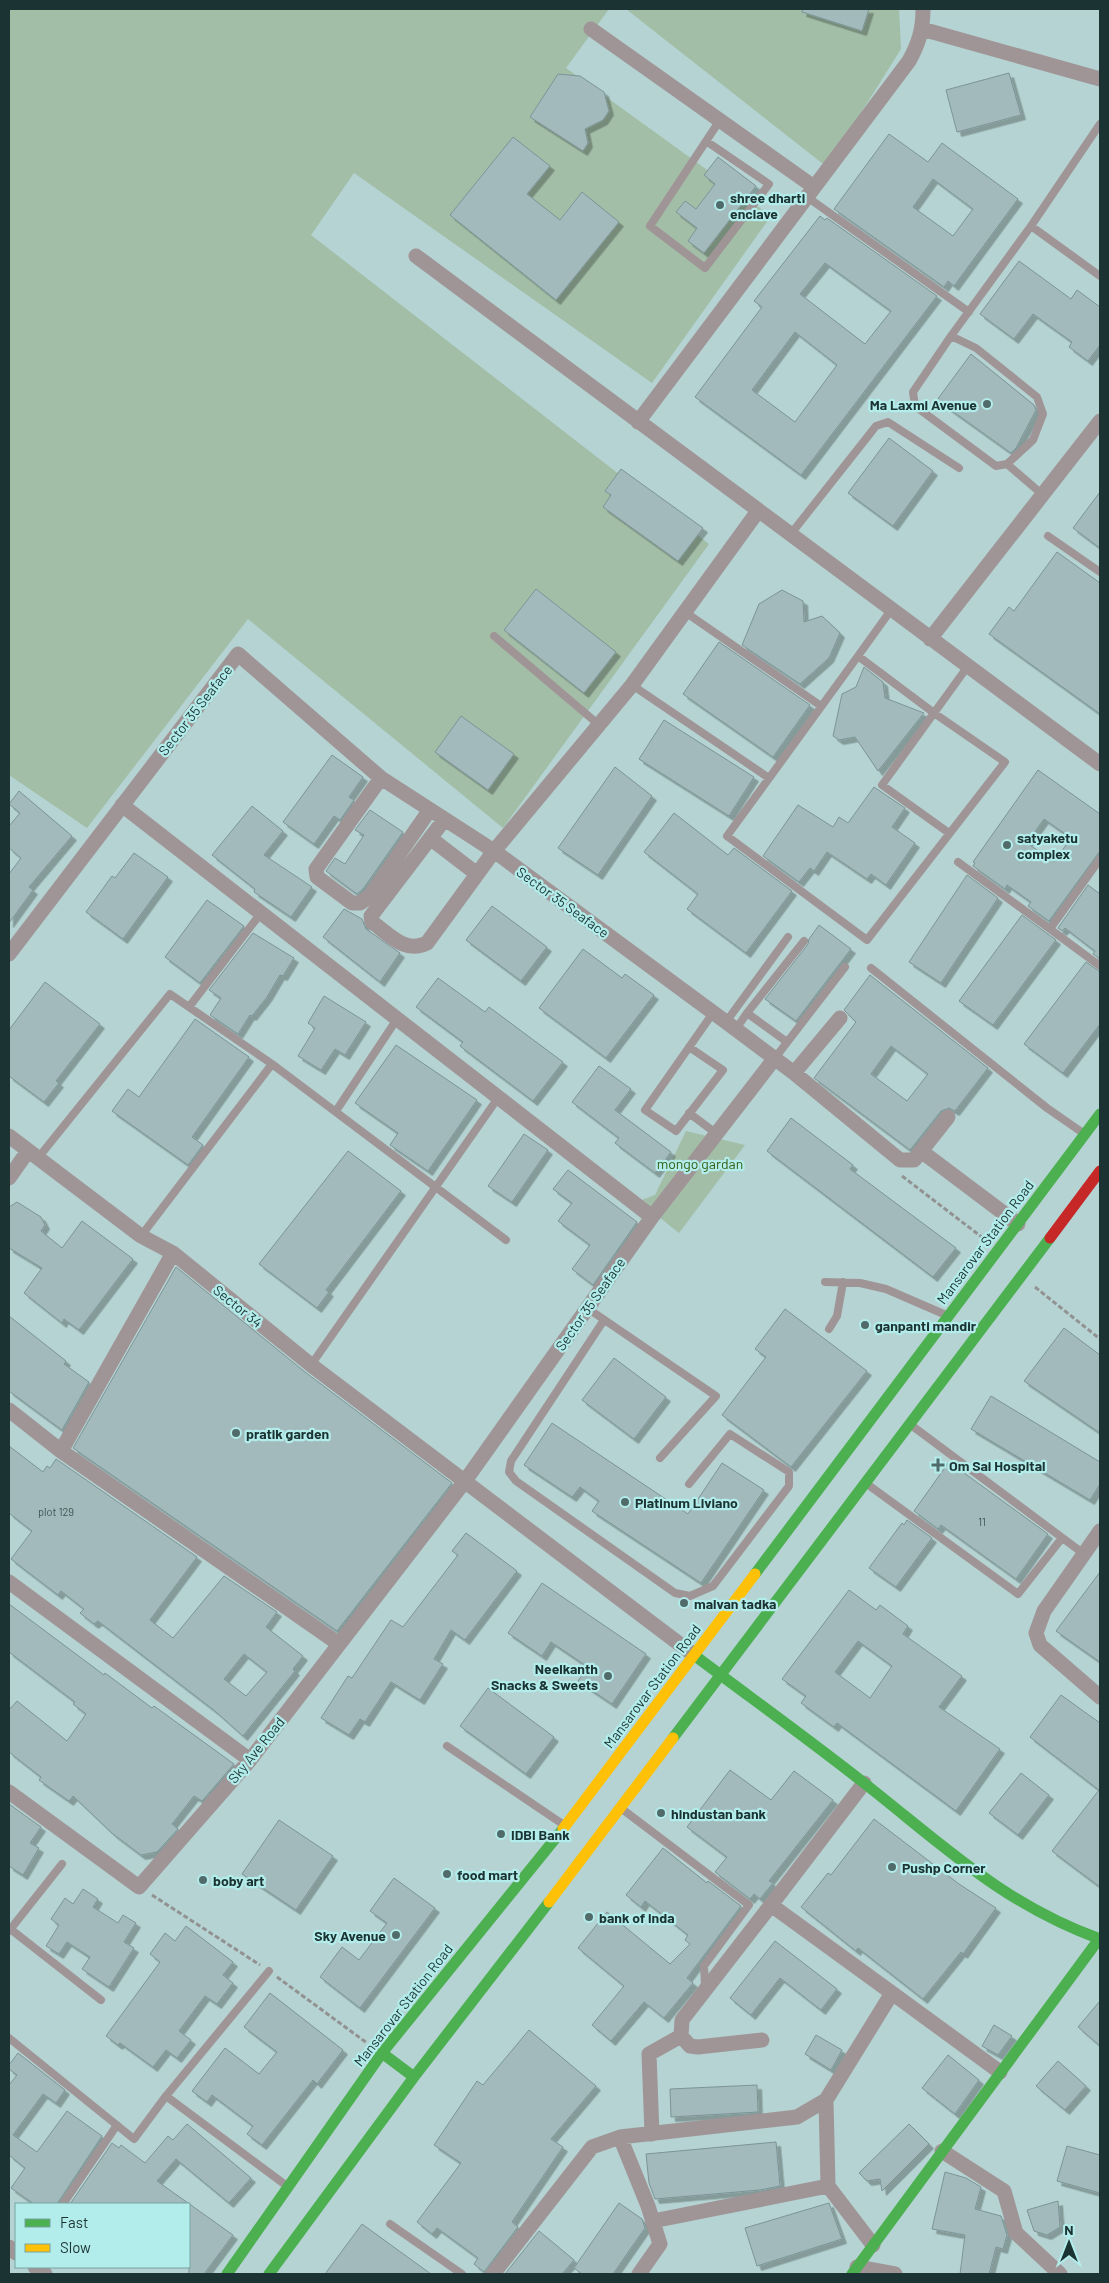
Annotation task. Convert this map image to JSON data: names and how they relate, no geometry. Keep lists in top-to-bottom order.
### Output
{
  "streets": {
    "main road": ["Mansarovar Station Road"],
    "street": ["Sector 35 Seaface", "Sector 34", "Sky Ave Road"]
  },
  "crossings": [
    ["Sector 35 Seaface", "Sector 34"],
    ["Sector 35 Seaface", "Sky Ave Road"],
    ["Mansarovar Station Road", "Sector 34"],
    ["Sector 34", "Sky Ave Road"]
  ],
  "parks": ["mongo gardan"],
  "places": {
    "other": [
      "shree dharti enclave",
      "Ma Laxmi Avenue",
      "satyaketu complex",
      "ganpanti mandir",
      "pratik garden",
      "Platinum Liviano",
      "malvan tadka",
      "Neelkanth Snacks & Sweets",
      "hindustan bank",
      "IDBI Bank",
      "Pushp Corner",
      "food mart",
      "boby art",
      "bank of inda",
      "Sky Avenue"
    ],
    "health": ["Om Sai Hospital"]
  },
  "house_numbers": ["plot 129", "11"],
  "legend": ["Fast", "Slow"],
  "north": "top"
}
